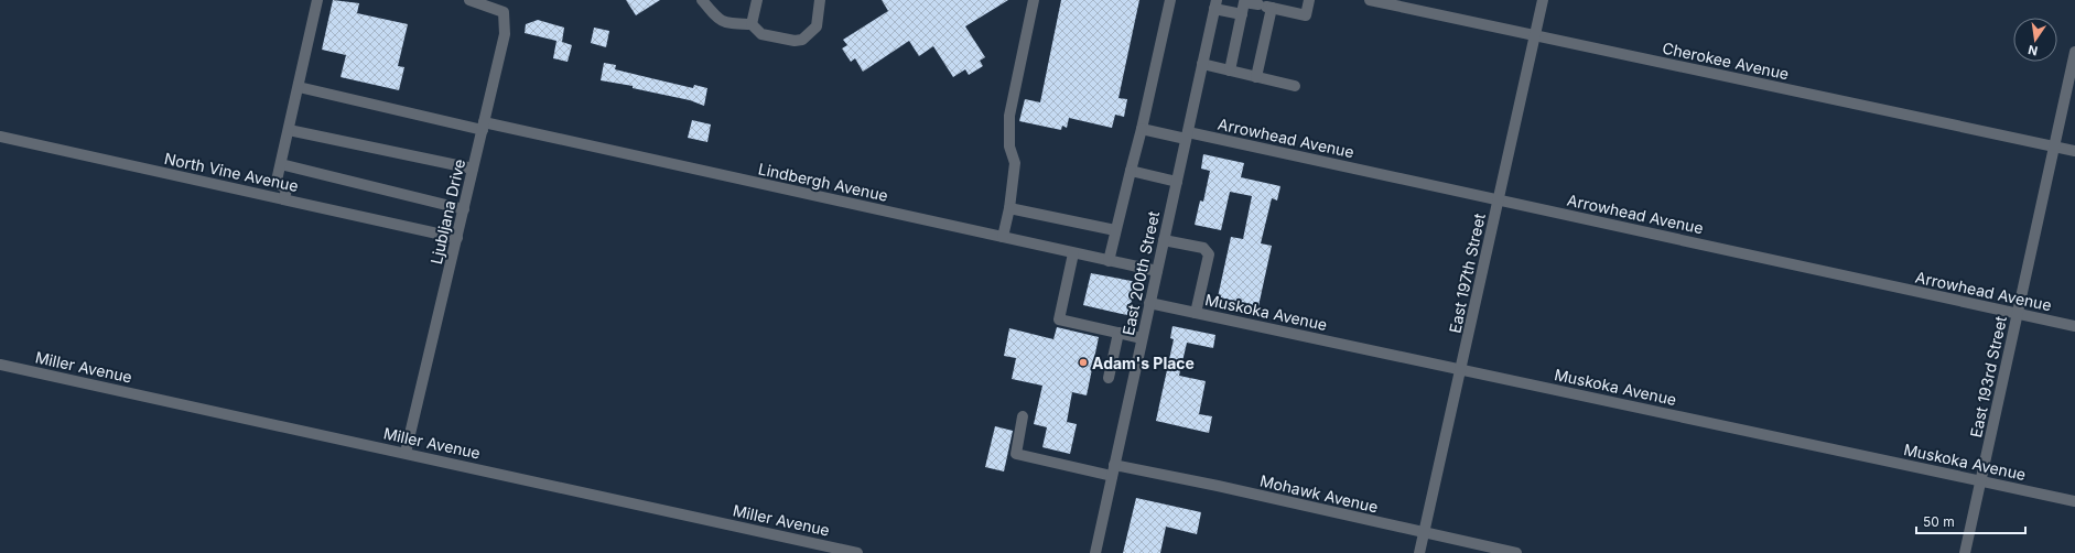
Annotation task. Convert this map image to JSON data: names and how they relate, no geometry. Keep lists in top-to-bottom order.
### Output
{
  "streets": {
    "street": [
      "Cherokee Avenue",
      "Arrowhead Avenue",
      "North Vine Avenue",
      "Lindbergh Avenue",
      "Ljubljana Drive",
      "East 200th Street",
      "East 197th Street",
      "Muskoka Avenue",
      "Miller Avenue",
      "East 193rd Street",
      "Mohawk Avenue"
    ]
  },
  "crossings": [
    ["Cherokee Avenue", "East 197th Street"],
    ["Cherokee Avenue", "East 193rd Street"],
    ["Arrowhead Avenue", "East 200th Street"],
    ["Arrowhead Avenue", "East 197th Street"],
    ["Arrowhead Avenue", "East 193rd Street"],
    ["North Vine Avenue", "Ljubljana Drive"],
    ["Lindbergh Avenue", "Ljubljana Drive"],
    ["Lindbergh Avenue", "East 200th Street"],
    ["Ljubljana Drive", "Miller Avenue"],
    ["East 200th Street", "Muskoka Avenue"],
    ["East 200th Street", "Mohawk Avenue"],
    ["East 197th Street", "Muskoka Avenue"],
    ["East 197th Street", "Mohawk Avenue"],
    ["Muskoka Avenue", "East 193rd Street"]
  ],
  "places": ["Adam's Place"],
  "scale_bar": "50 m",
  "north": "bottom"
}
